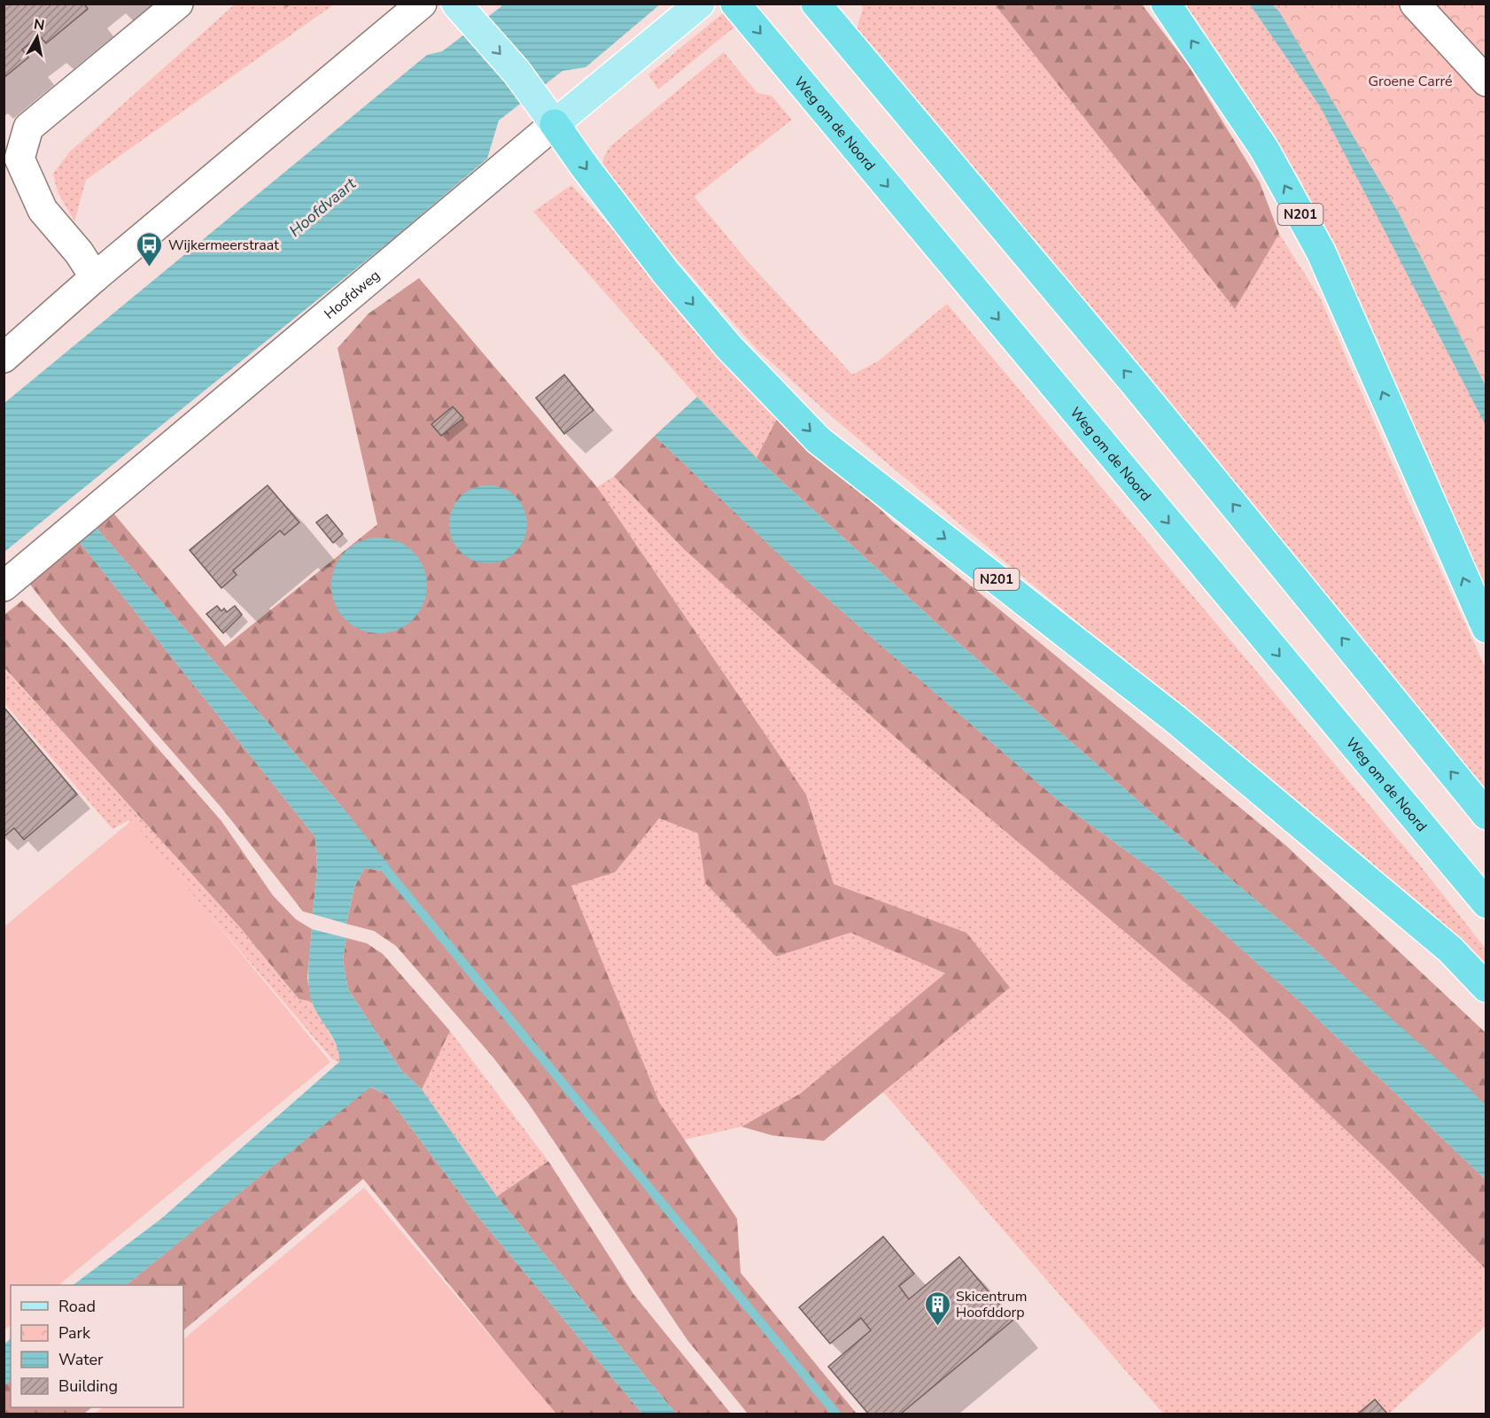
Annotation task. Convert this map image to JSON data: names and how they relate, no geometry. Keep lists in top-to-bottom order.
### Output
{
  "streets": {
    "highway": ["Weg om de Noord", "N201"],
    "main road": ["Hoofdweg"]
  },
  "crossings": [
    ["N201", "Hoofdweg"]
  ],
  "water": ["Hoofdvaart"],
  "parks": ["Groene Carré"],
  "places": {
    "bus stop": ["Wijkermeerstraat"],
    "building": ["Skicentrum Hoofddorp"]
  },
  "legend": [
    "Road",
    "Park",
    "Water",
    "Building"
  ],
  "north": "top"
}
